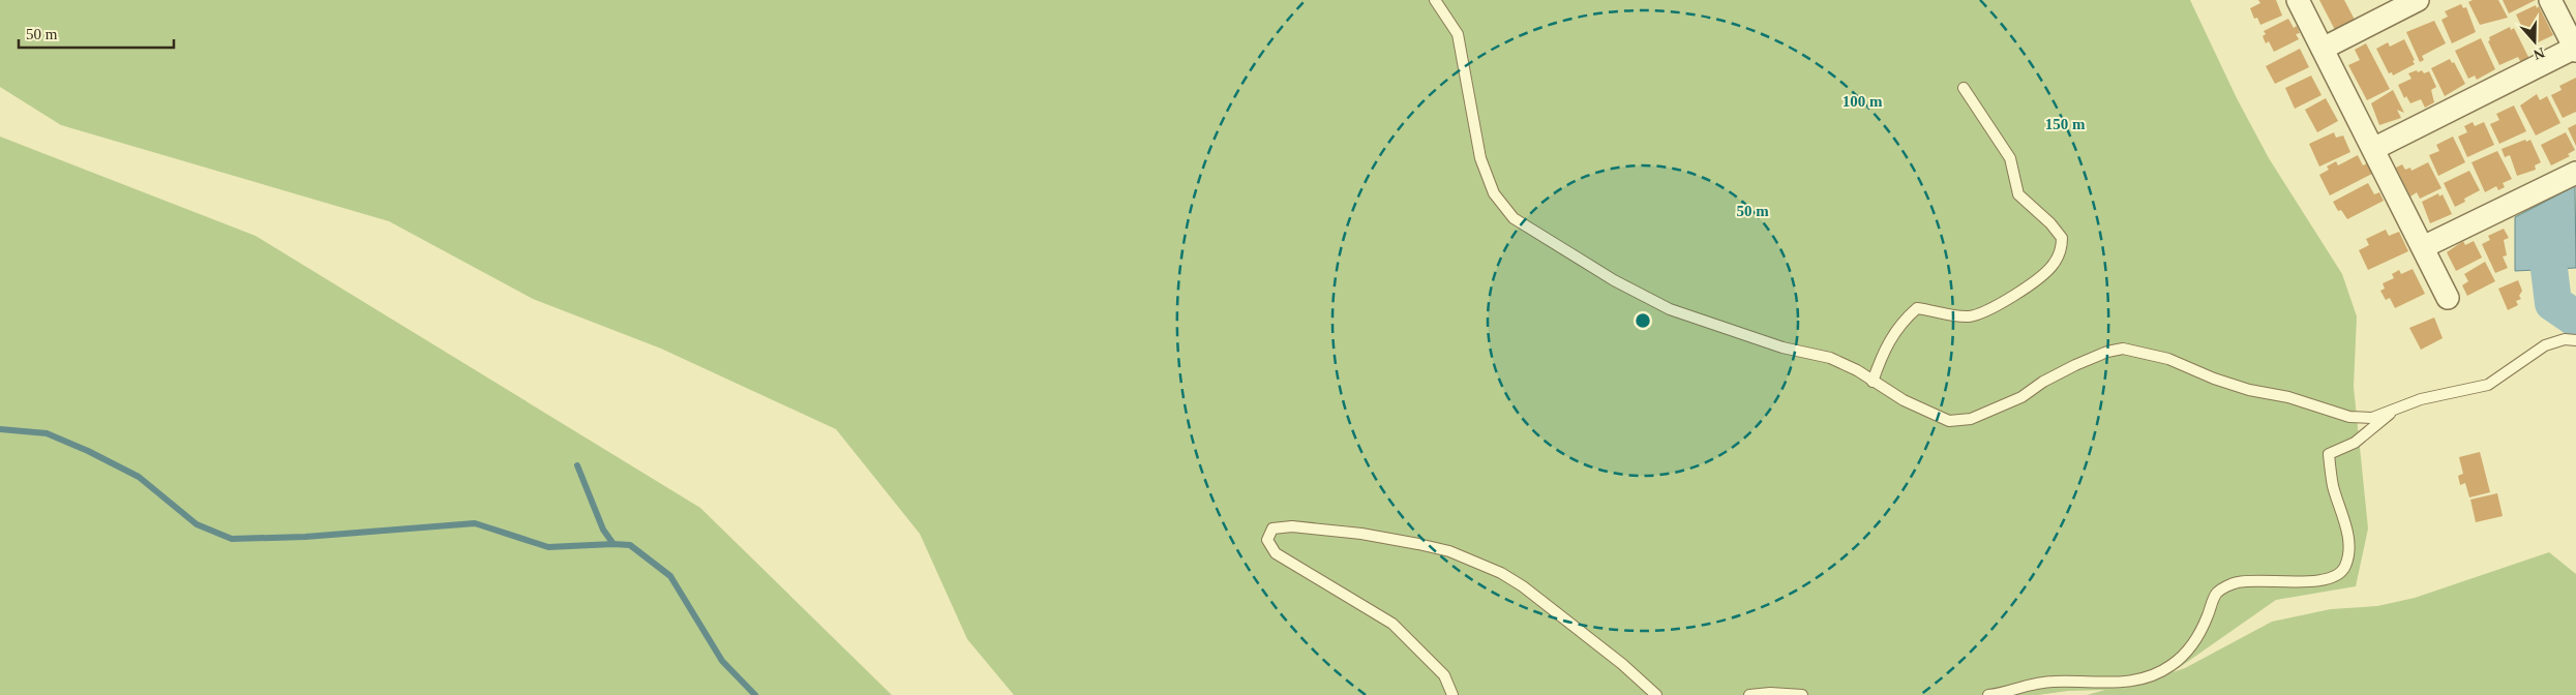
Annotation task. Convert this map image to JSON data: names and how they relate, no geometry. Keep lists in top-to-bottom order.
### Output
{
  "scale_bar": "50 m",
  "north": "bottom",
  "rings": ["100 m", "150 m", "50 m"]
}
